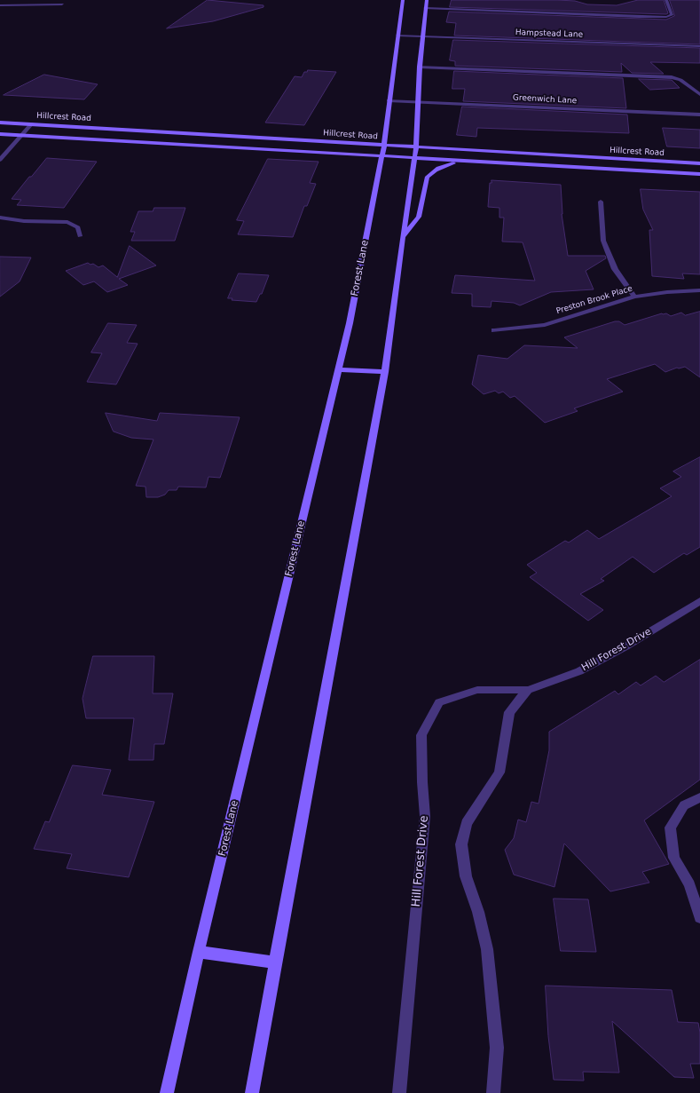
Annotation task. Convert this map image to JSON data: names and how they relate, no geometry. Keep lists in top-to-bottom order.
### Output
{
  "streets": {
    "main road": ["Hillcrest Road", "Forest Lane"],
    "street": [
      "Hampstead Lane",
      "Greenwich Lane",
      "Preston Brook Place",
      "Hill Forest Drive"
    ]
  },
  "crossings": [
    ["Hampstead Lane", "Forest Lane"],
    ["Greenwich Lane", "Forest Lane"],
    ["Hillcrest Road", "Forest Lane"]
  ]
}
